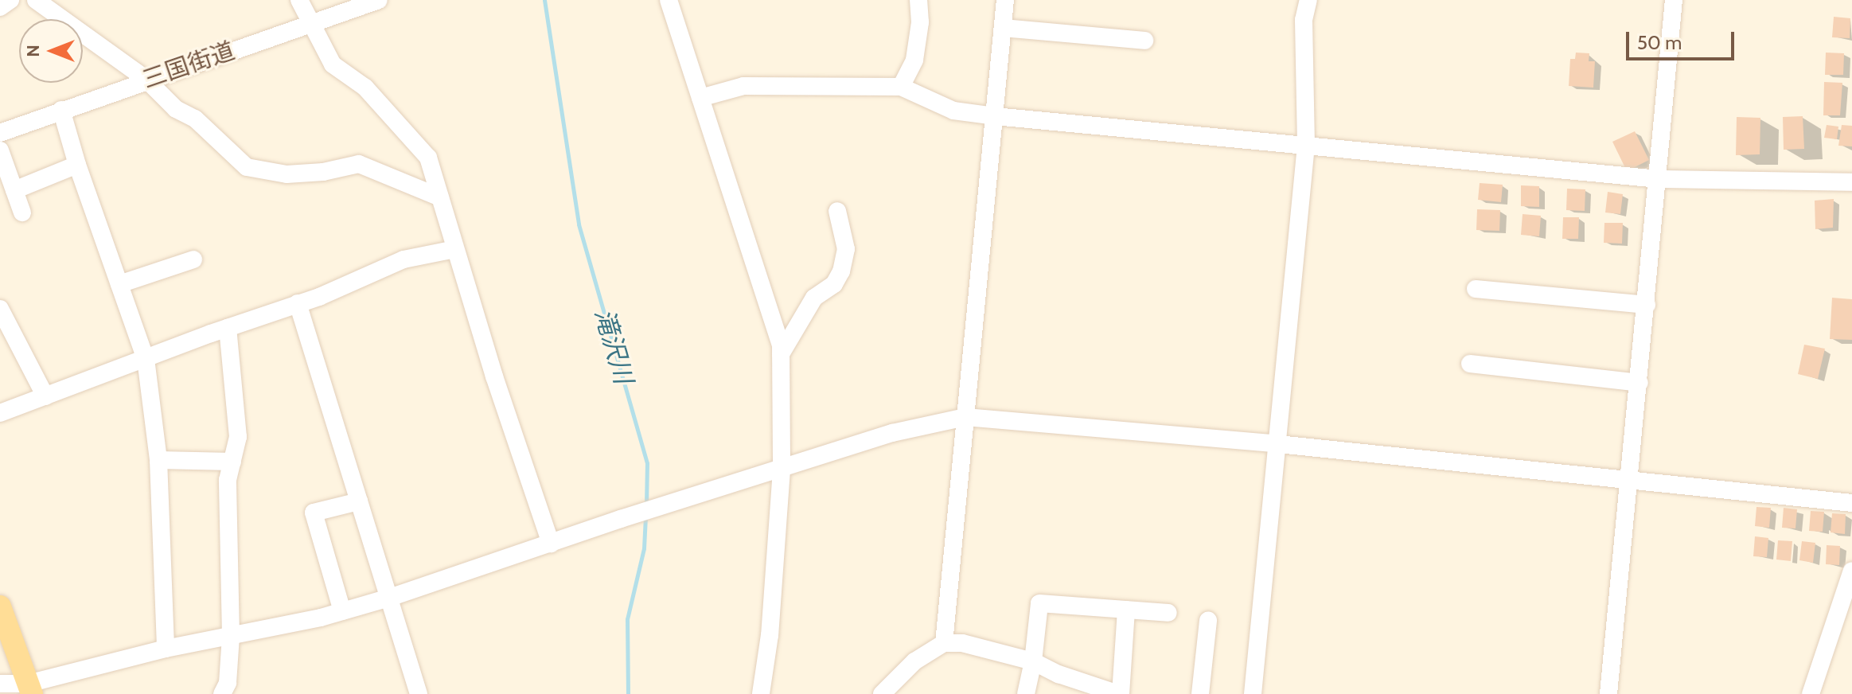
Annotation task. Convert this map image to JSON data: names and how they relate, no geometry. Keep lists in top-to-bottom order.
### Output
{
  "streets": {
    "street": ["三国街道"]
  },
  "water": ["滝沢川"],
  "scale_bar": "50 m",
  "north": "left"
}
